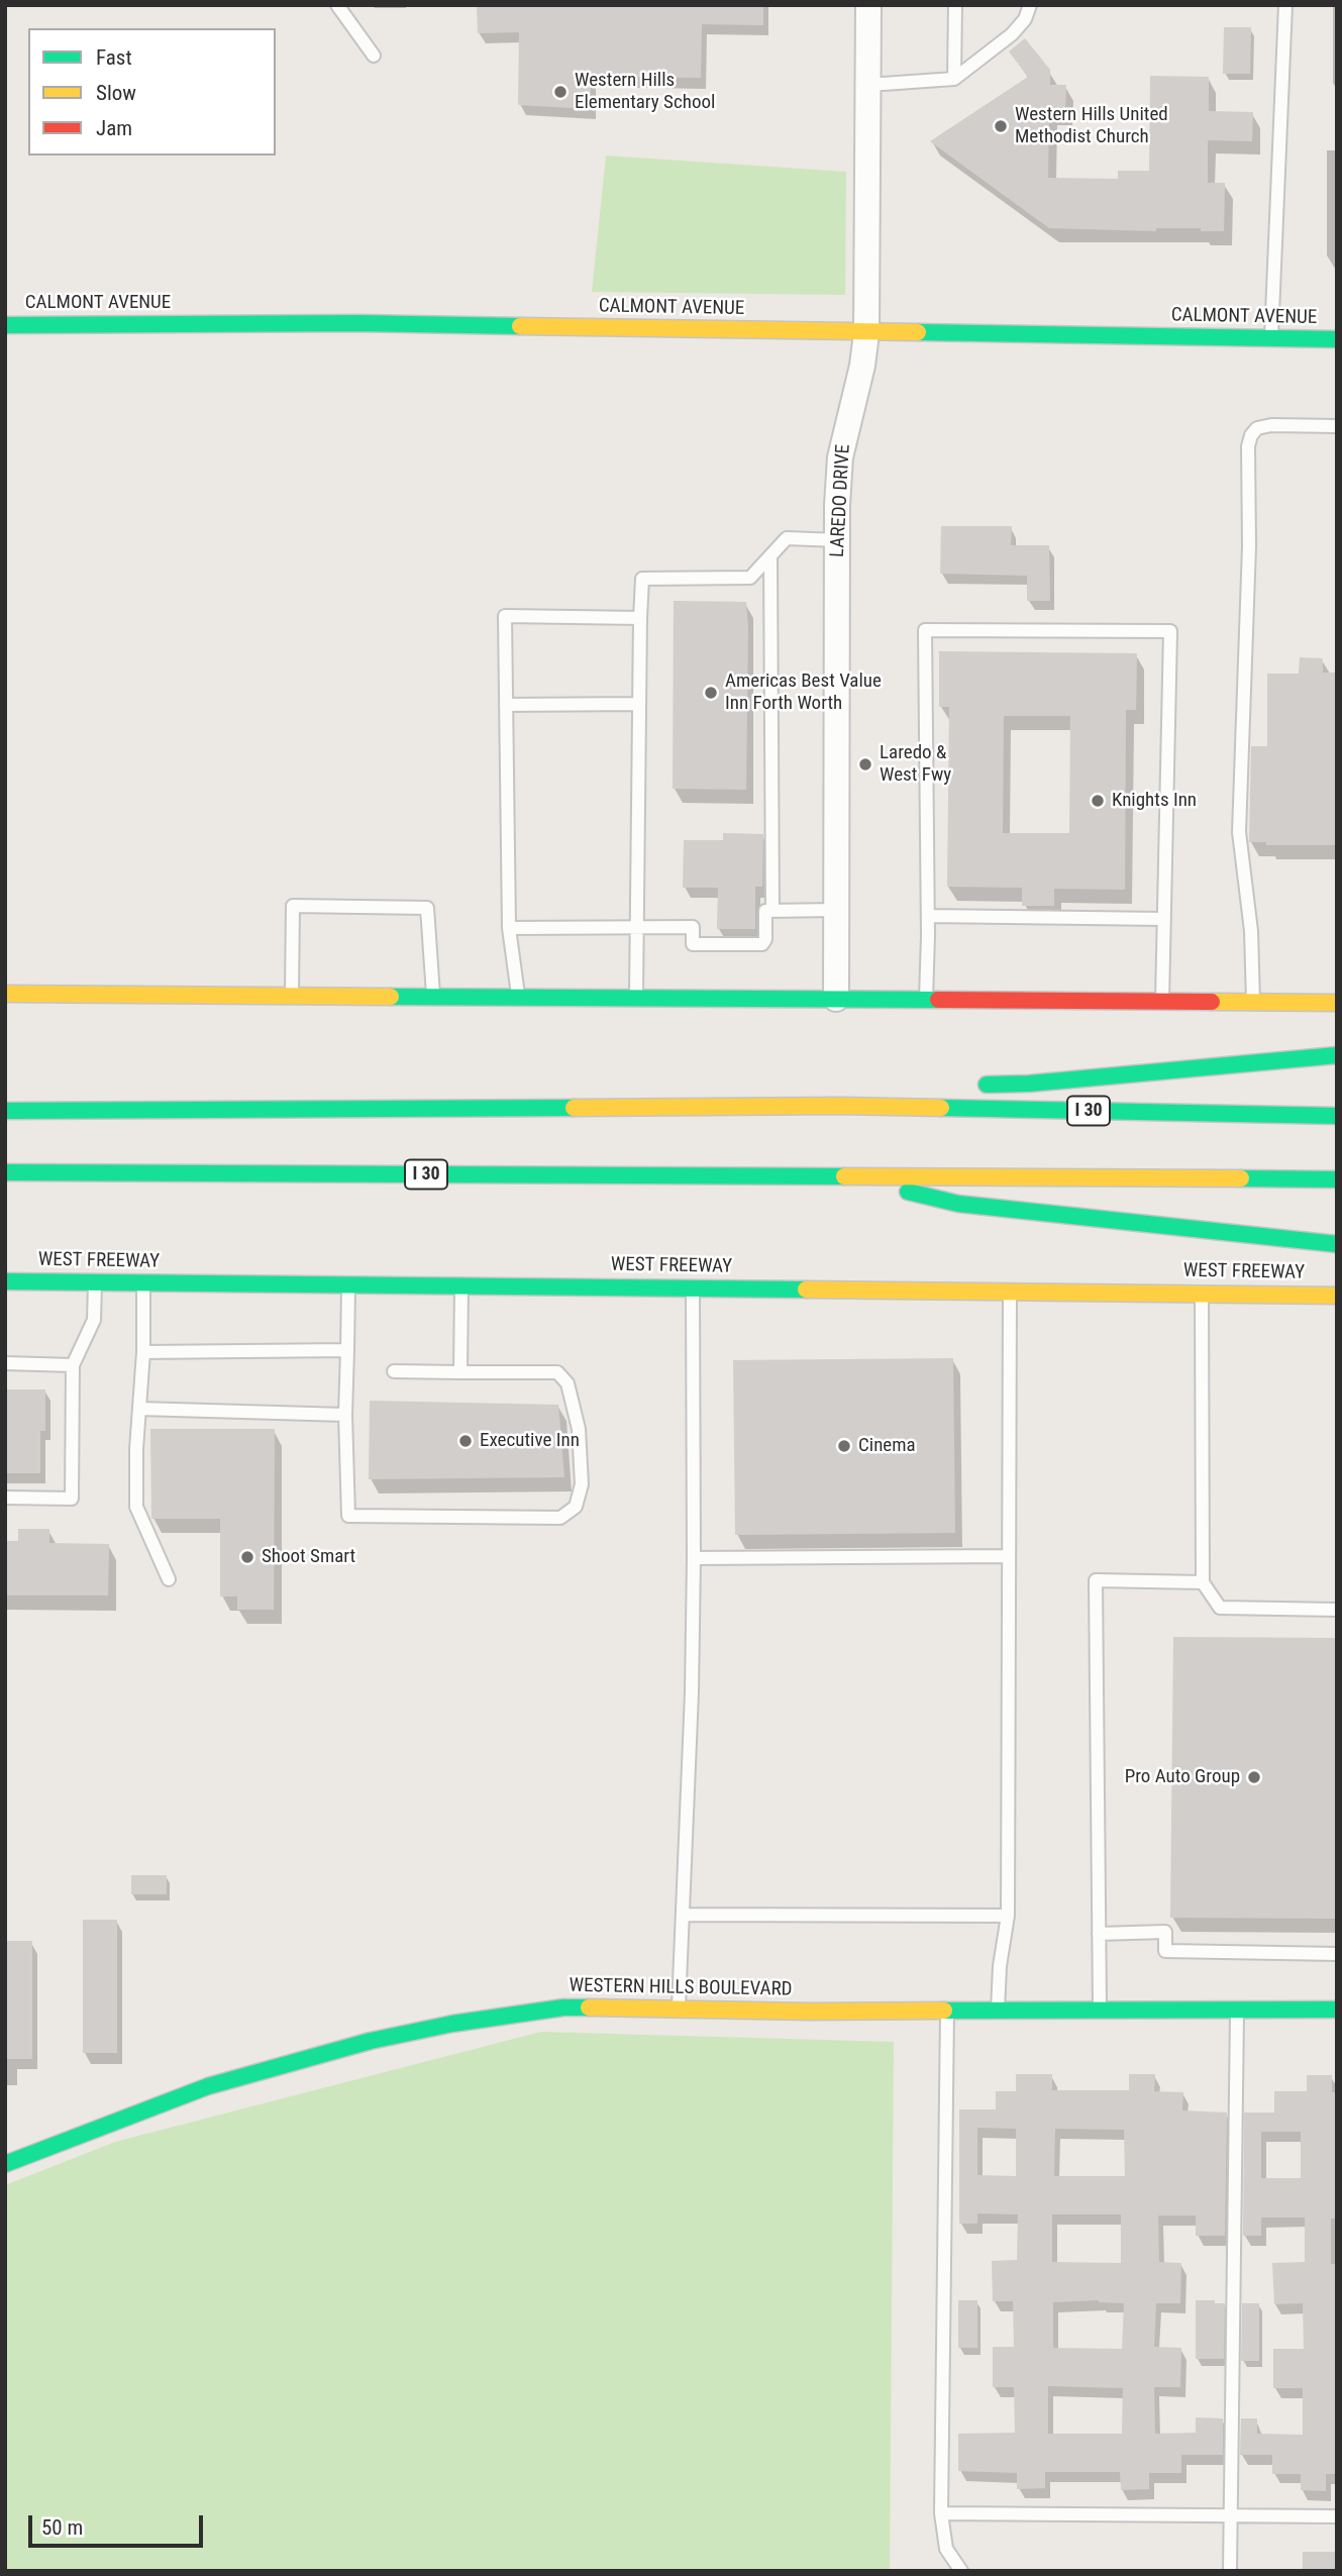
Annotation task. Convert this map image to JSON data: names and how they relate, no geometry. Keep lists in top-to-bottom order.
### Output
{
  "streets": {
    "main road": [
      "CALMONT AVENUE",
      "I 30",
      "WEST FREEWAY",
      "WESTERN HILLS BOULEVARD"
    ],
    "street": ["LAREDO DRIVE"]
  },
  "crossings": [
    ["CALMONT AVENUE", "LAREDO DRIVE"]
  ],
  "places": [
    "Western Hills Elementary School",
    "Western Hills United Methodist Church",
    "Americas Best Value Inn Forth Worth",
    "Laredo & West Fwy",
    "Knights Inn",
    "Executive Inn",
    "Cinema",
    "Shoot Smart",
    "Pro Auto Group"
  ],
  "legend": ["Fast", "Slow", "Jam"],
  "scale_bar": "50 m"
}
